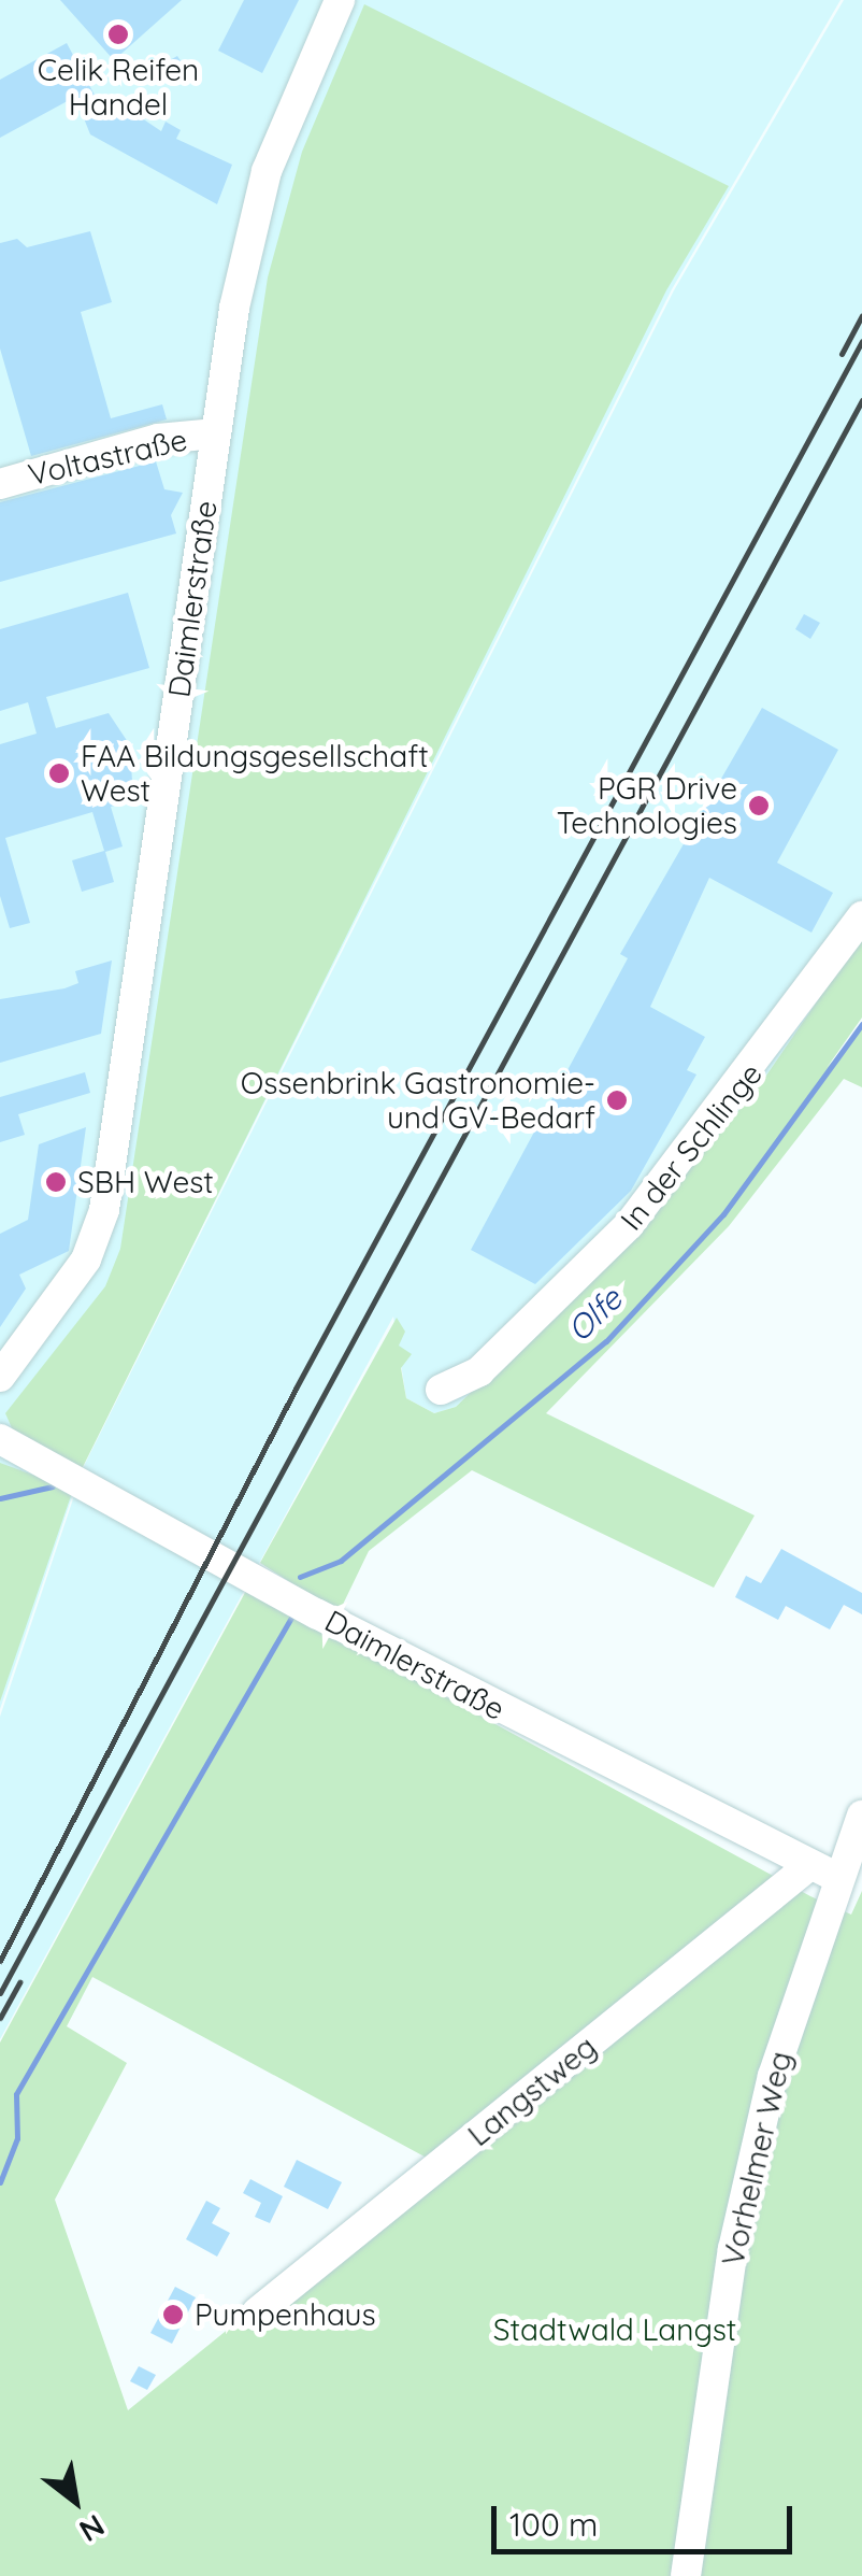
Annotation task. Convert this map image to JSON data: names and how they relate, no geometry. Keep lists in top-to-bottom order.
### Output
{
  "streets": {
    "street": [
      "Voltastraße",
      "Daimlerstraße",
      "In der Schlinge",
      "Langstweg",
      "Vorhelmer Weg"
    ]
  },
  "crossings": [
    ["Voltastraße", "Daimlerstraße"],
    ["Daimlerstraße", "Langstweg"],
    ["Daimlerstraße", "Vorhelmer Weg"]
  ],
  "water": ["Olfe"],
  "parks": ["Stadtwald Langst"],
  "places": [
    "Celik Reifen Handel",
    "FAA Bildungsgesellschaft West",
    "PGR Drive Technologies",
    "Ossenbrink Gastronomie- und GV-Bedarf",
    "SBH West",
    "Pumpenhaus"
  ],
  "scale_bar": "100 m",
  "north": "bottom right"
}
